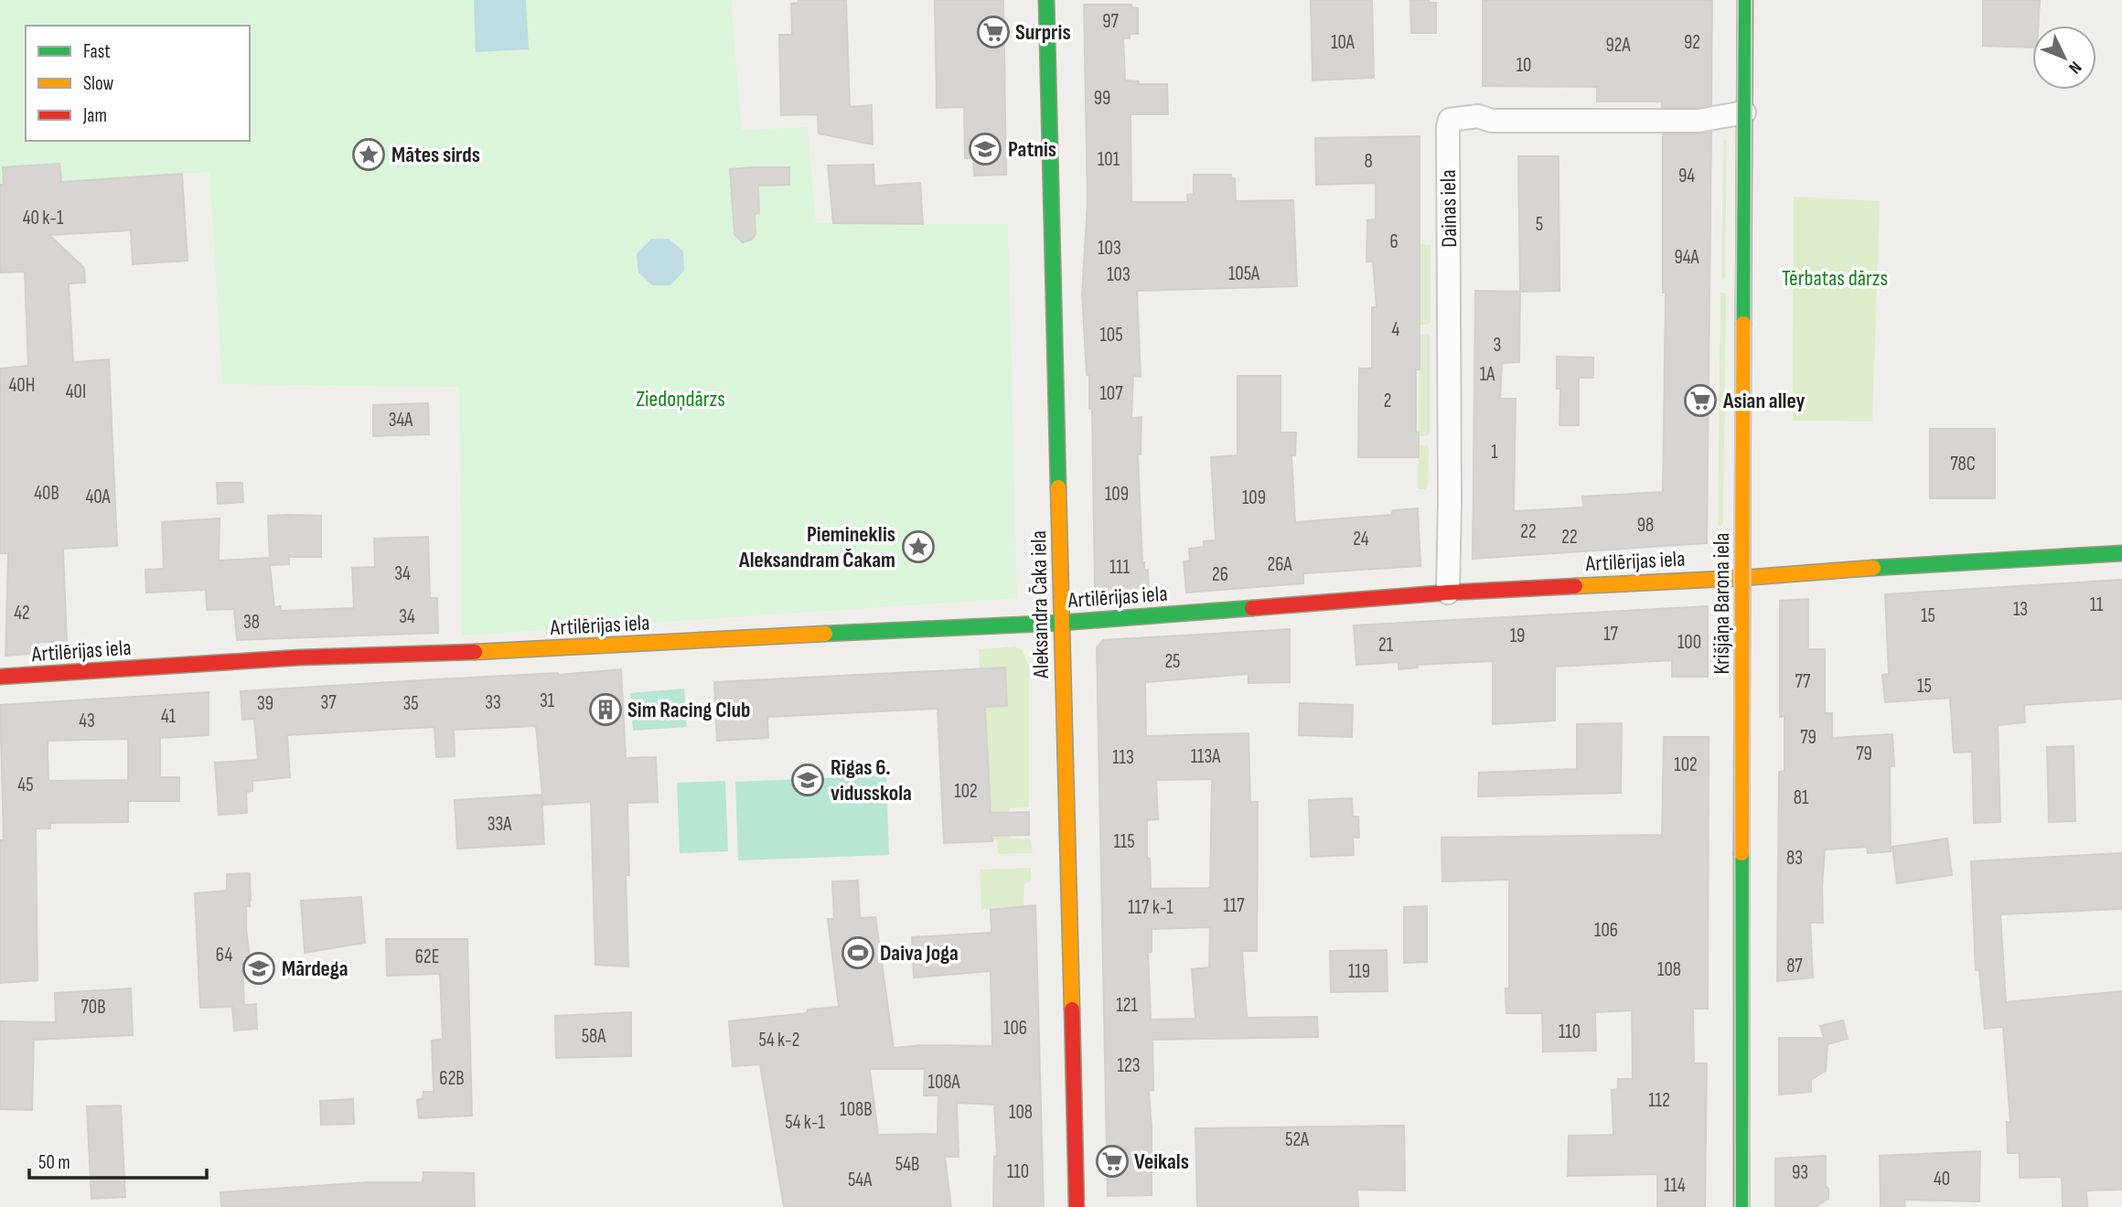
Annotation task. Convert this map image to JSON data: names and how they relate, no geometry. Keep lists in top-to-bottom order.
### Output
{
  "streets": {
    "street": [
      "Dainas iela",
      "Artilērijas iela",
      "Krišjāņa Barona iela",
      "Aleksandra Čaka iela"
    ]
  },
  "crossings": [
    ["Dainas iela", "Artilērijas iela"],
    ["Dainas iela", "Krišjāņa Barona iela"],
    ["Artilērijas iela", "Krišjāņa Barona iela"],
    ["Artilērijas iela", "Aleksandra Čaka iela"]
  ],
  "parks": ["Tērbatas dārzs", "Ziedoņdārzs"],
  "places": {
    "supermarket": ["Surpris", "Asian alley", "Veikals"],
    "school or university": ["Patnis", "Rīgas 6. vidusskola", "Mārdega"],
    "place": ["Mātes sirds", "Piemineklis Aleksandram Čakam"],
    "building": ["Sim Racing Club"],
    "sports": ["Daiva Joga"]
  },
  "house_numbers": [
    "97",
    "10A",
    "92",
    "92A",
    "10",
    "99",
    "101",
    "8",
    "94",
    "40 k-1",
    "5",
    "6",
    "103",
    "94A",
    "105A",
    "103",
    "4",
    "105",
    "3",
    "1A",
    "40H",
    "40I",
    "107",
    "2",
    "34A",
    "1",
    "78C",
    "40B",
    "109",
    "40A",
    "109",
    "98",
    "22",
    "22",
    "24",
    "26A",
    "111",
    "34",
    "26",
    "11",
    "13",
    "42",
    "15",
    "34",
    "38",
    "17",
    "19",
    "100",
    "21",
    "25",
    "77",
    "15",
    "31",
    "37",
    "33",
    "39",
    "35",
    "41",
    "43",
    "79",
    "79",
    "113A",
    "113",
    "102",
    "45",
    "102",
    "81",
    "33A",
    "115",
    "83",
    "117",
    "117 k-1",
    "106",
    "64",
    "62E",
    "87",
    "108",
    "119",
    "121",
    "70B",
    "106",
    "110",
    "58A",
    "54 k-2",
    "123",
    "62B",
    "108A",
    "112",
    "108B",
    "108",
    "54 k-1",
    "52A",
    "54B",
    "110",
    "93",
    "40",
    "54A",
    "114"
  ],
  "legend": ["Fast", "Slow", "Jam"],
  "scale_bar": "50 m",
  "north": "bottom right"
}
